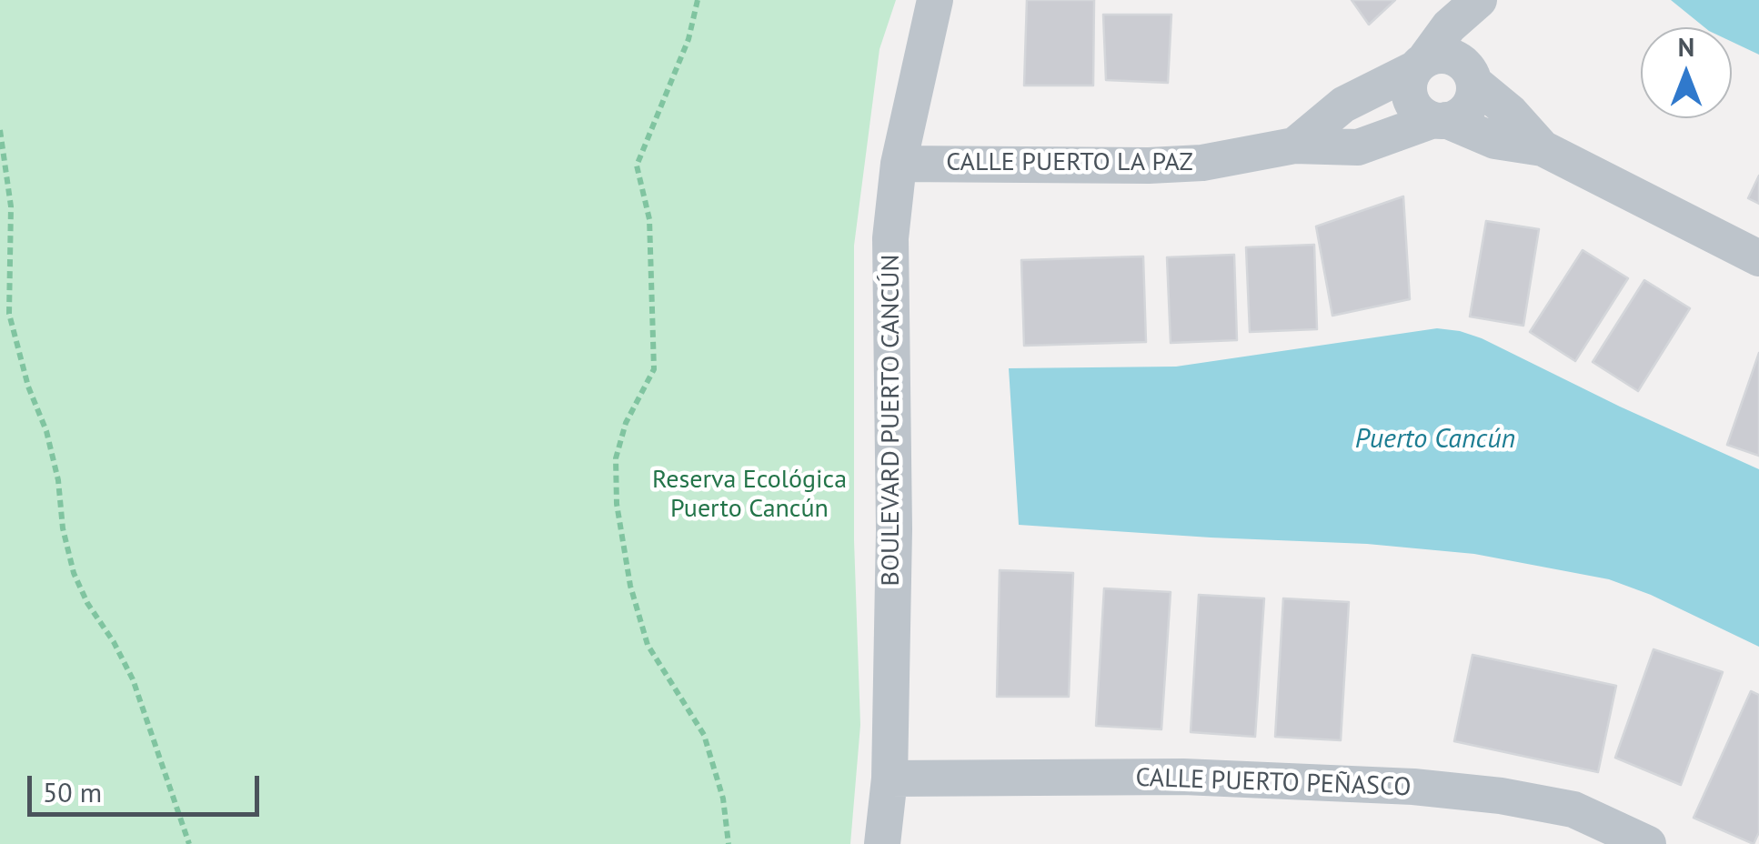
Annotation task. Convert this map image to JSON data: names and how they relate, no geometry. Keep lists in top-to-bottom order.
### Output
{
  "streets": {
    "street": ["CALLE PUERTO LA PAZ", "BOULEVARD PUERTO CANCÚN", "CALLE PUERTO PEÑASCO"]
  },
  "crossings": [
    ["CALLE PUERTO LA PAZ", "BOULEVARD PUERTO CANCÚN"],
    ["BOULEVARD PUERTO CANCÚN", "CALLE PUERTO PEÑASCO"]
  ],
  "water": ["Puerto Cancún"],
  "parks": ["Reserva Ecológica Puerto Cancún"],
  "scale_bar": "50 m",
  "north": "top"
}
